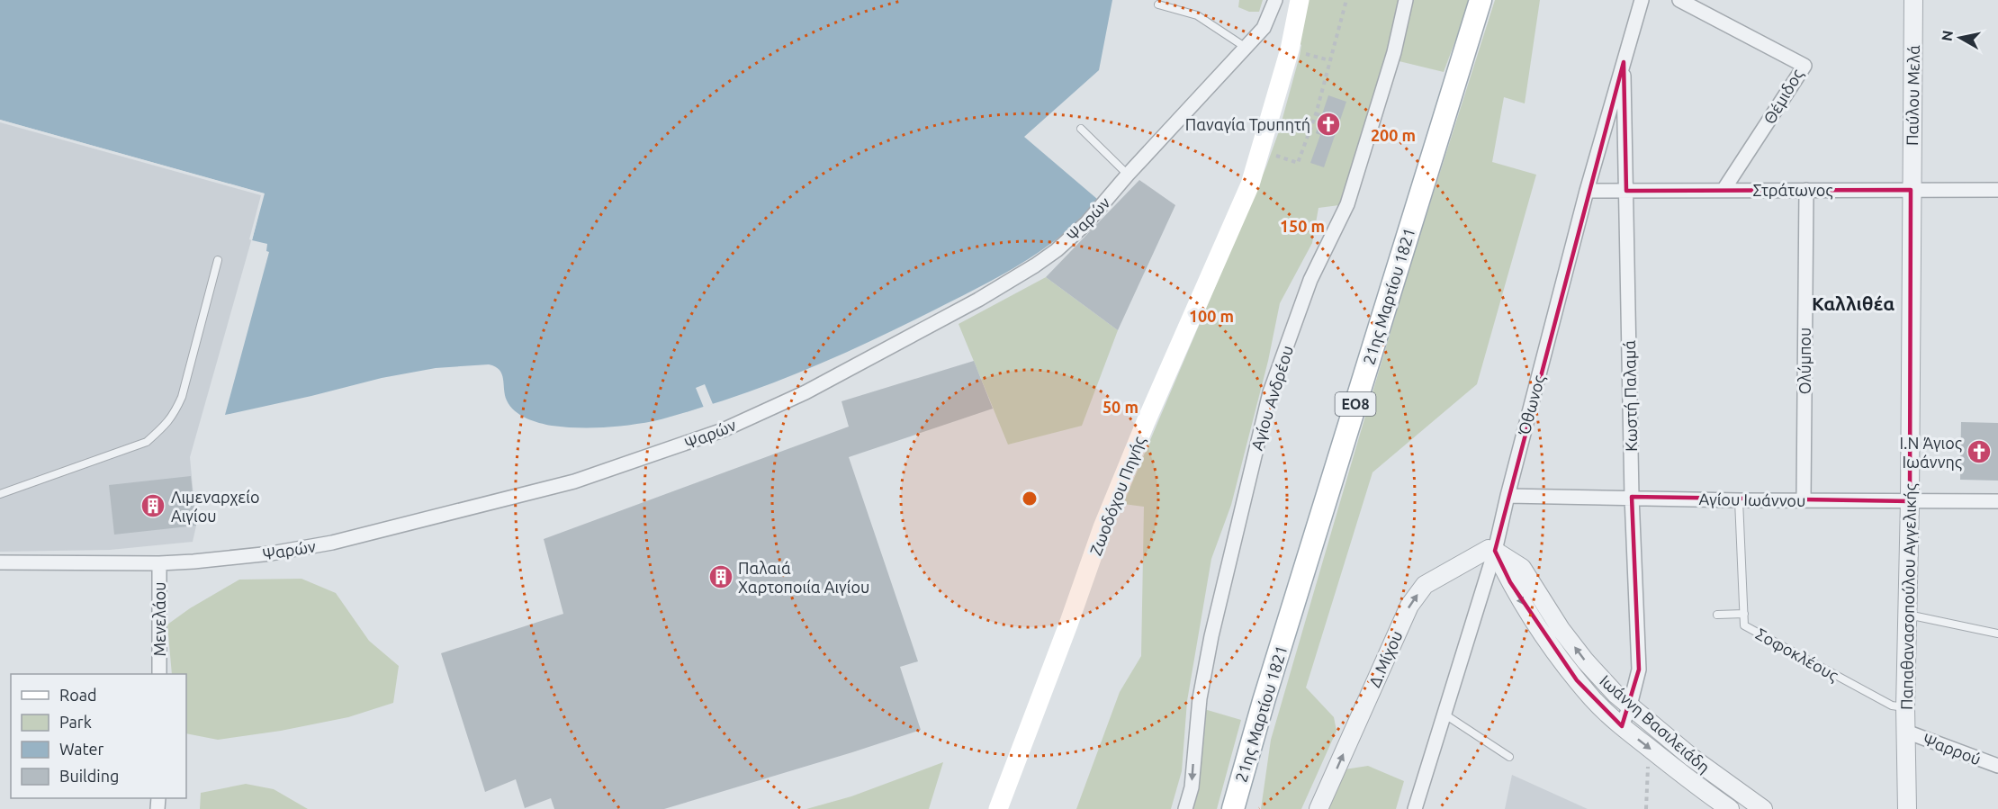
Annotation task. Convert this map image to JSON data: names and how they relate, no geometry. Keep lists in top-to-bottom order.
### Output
{
  "streets": {
    "main road": ["21ης Μαρτίου 1821", "ΕΟ8", "Ζωοδόχου Πηγής"],
    "street": [
      "Παύλου Μελά",
      "Θέμιδος",
      "Στράτωνος",
      "Ψαρών",
      "Ολύμπου",
      "Κωστή Παλαμά",
      "Αγίου Ανδρέου",
      "Όθωνος",
      "Αγίου Ιωάννου",
      "Παπαθανασοπούλου Αγγελικής",
      "Μενελάου",
      "Δ.Μίχου",
      "Ιωάννη Βασιλειάδη",
      "Ψαρρού"
    ],
    "lane": ["Σοφοκλέους"]
  },
  "crossings": [
    ["Παύλου Μελά", "Στράτωνος"],
    ["Παύλου Μελά", "Παπαθανασοπούλου Αγγελικής"],
    ["Θέμιδος", "Στράτωνος"],
    ["Στράτωνος", "Ολύμπου"],
    ["Στράτωνος", "Κωστή Παλαμά"],
    ["Στράτωνος", "Όθωνος"],
    ["Στράτωνος", "Παπαθανασοπούλου Αγγελικής"],
    ["Ψαρών", "Μενελάου"],
    ["Ολύμπου", "Αγίου Ιωάννου"],
    ["Κωστή Παλαμά", "Όθωνος"],
    ["Κωστή Παλαμά", "Αγίου Ιωάννου"],
    ["Κωστή Παλαμά", "Ιωάννη Βασιλειάδη"],
    ["Όθωνος", "Αγίου Ιωάννου"],
    ["Όθωνος", "Δ.Μίχου"],
    ["Όθωνος", "Ιωάννη Βασιλειάδη"],
    ["Αγίου Ιωάννου", "Παπαθανασοπούλου Αγγελικής"],
    ["Αγίου Ιωάννου", "Σοφοκλέους"],
    ["Παπαθανασοπούλου Αγγελικής", "Σοφοκλέους"],
    ["Παπαθανασοπούλου Αγγελικής", "Ψαρρού"],
    ["Δ.Μίχου", "Ιωάννη Βασιλειάδη"]
  ],
  "one_way": ["Αγίου Ανδρέου", "Δ.Μίχου"],
  "districts": ["Καλλιθέα"],
  "places": {
    "church": ["Παναγία Τρυπητή", "Ι.Ν Άγιος Ιωάννης"],
    "building": ["Λιμεναρχείο Αιγίου", "Παλαιά Χαρτοποιία Αιγίου"]
  },
  "legend": [
    "Road",
    "Park",
    "Water",
    "Building"
  ],
  "north": "left",
  "rings": [
    "200 m",
    "150 m",
    "100 m",
    "50 m"
  ]
}
